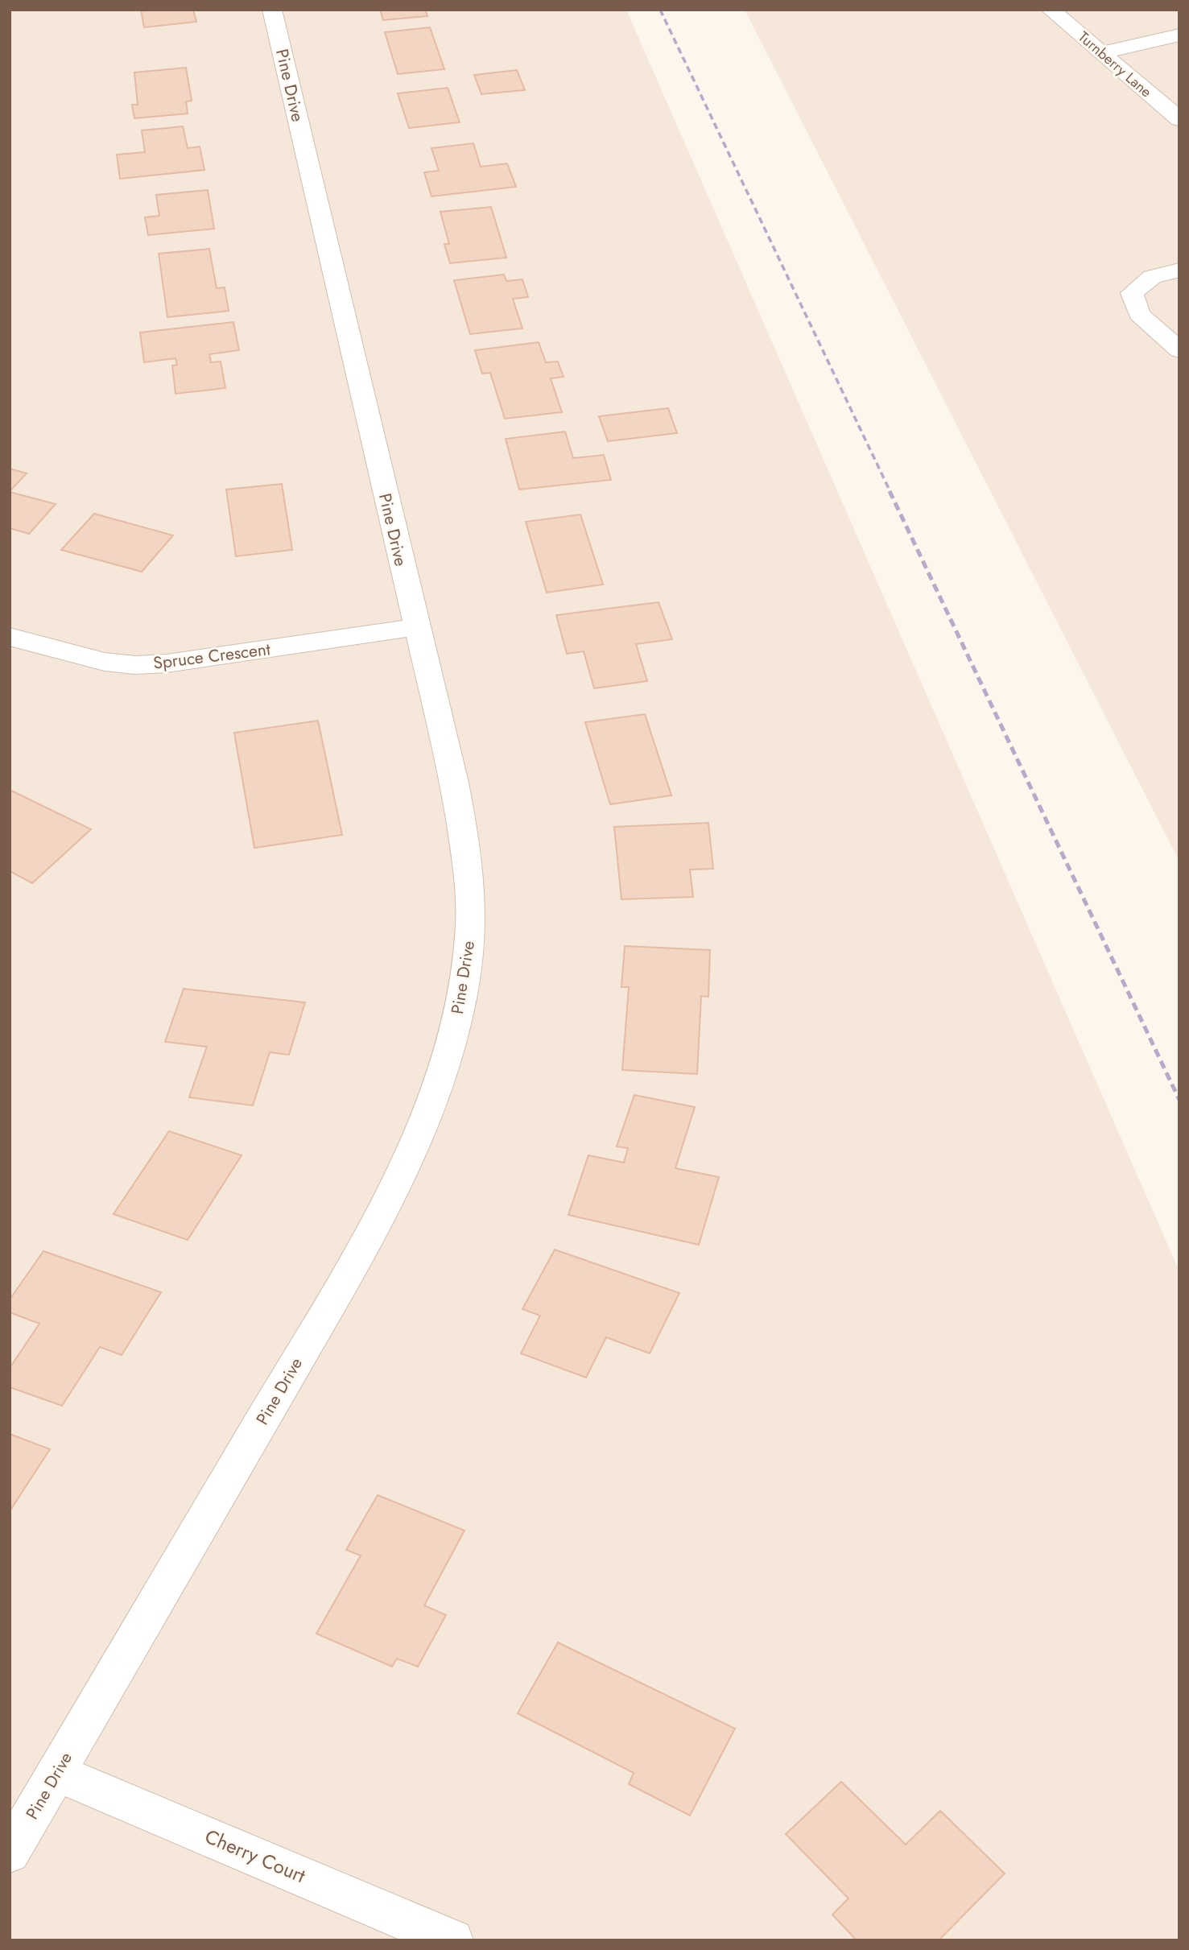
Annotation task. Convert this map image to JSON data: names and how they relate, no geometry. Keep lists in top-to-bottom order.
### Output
{
  "streets": {
    "street": [
      "Turnberry Lane",
      "Pine Drive",
      "Spruce Crescent",
      "Cherry Court"
    ]
  },
  "crossings": [
    ["Pine Drive", "Spruce Crescent"],
    ["Pine Drive", "Cherry Court"]
  ]
}
